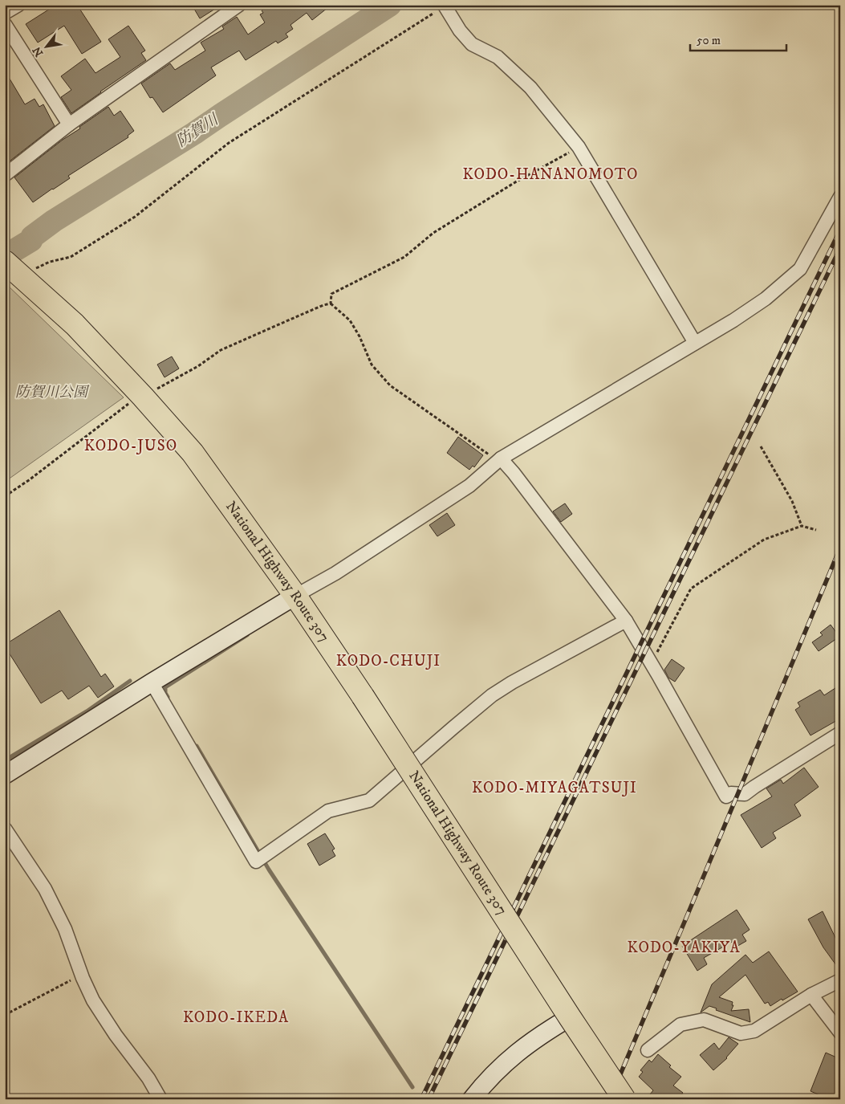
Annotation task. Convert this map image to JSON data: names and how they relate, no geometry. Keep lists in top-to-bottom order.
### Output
{
  "streets": {
    "highway": ["National Highway Route 307"]
  },
  "districts": [
    "KODO-HANANOMOTO",
    "KODO-JUSO",
    "KODO-CHUJI",
    "KODO-MIYAGATSUJI",
    "KODO-YAKIYA",
    "KODO-IKEDA"
  ],
  "water": ["防賀川"],
  "parks": ["防賀川公園"],
  "scale_bar": "50 m",
  "north": "bottom left"
}
